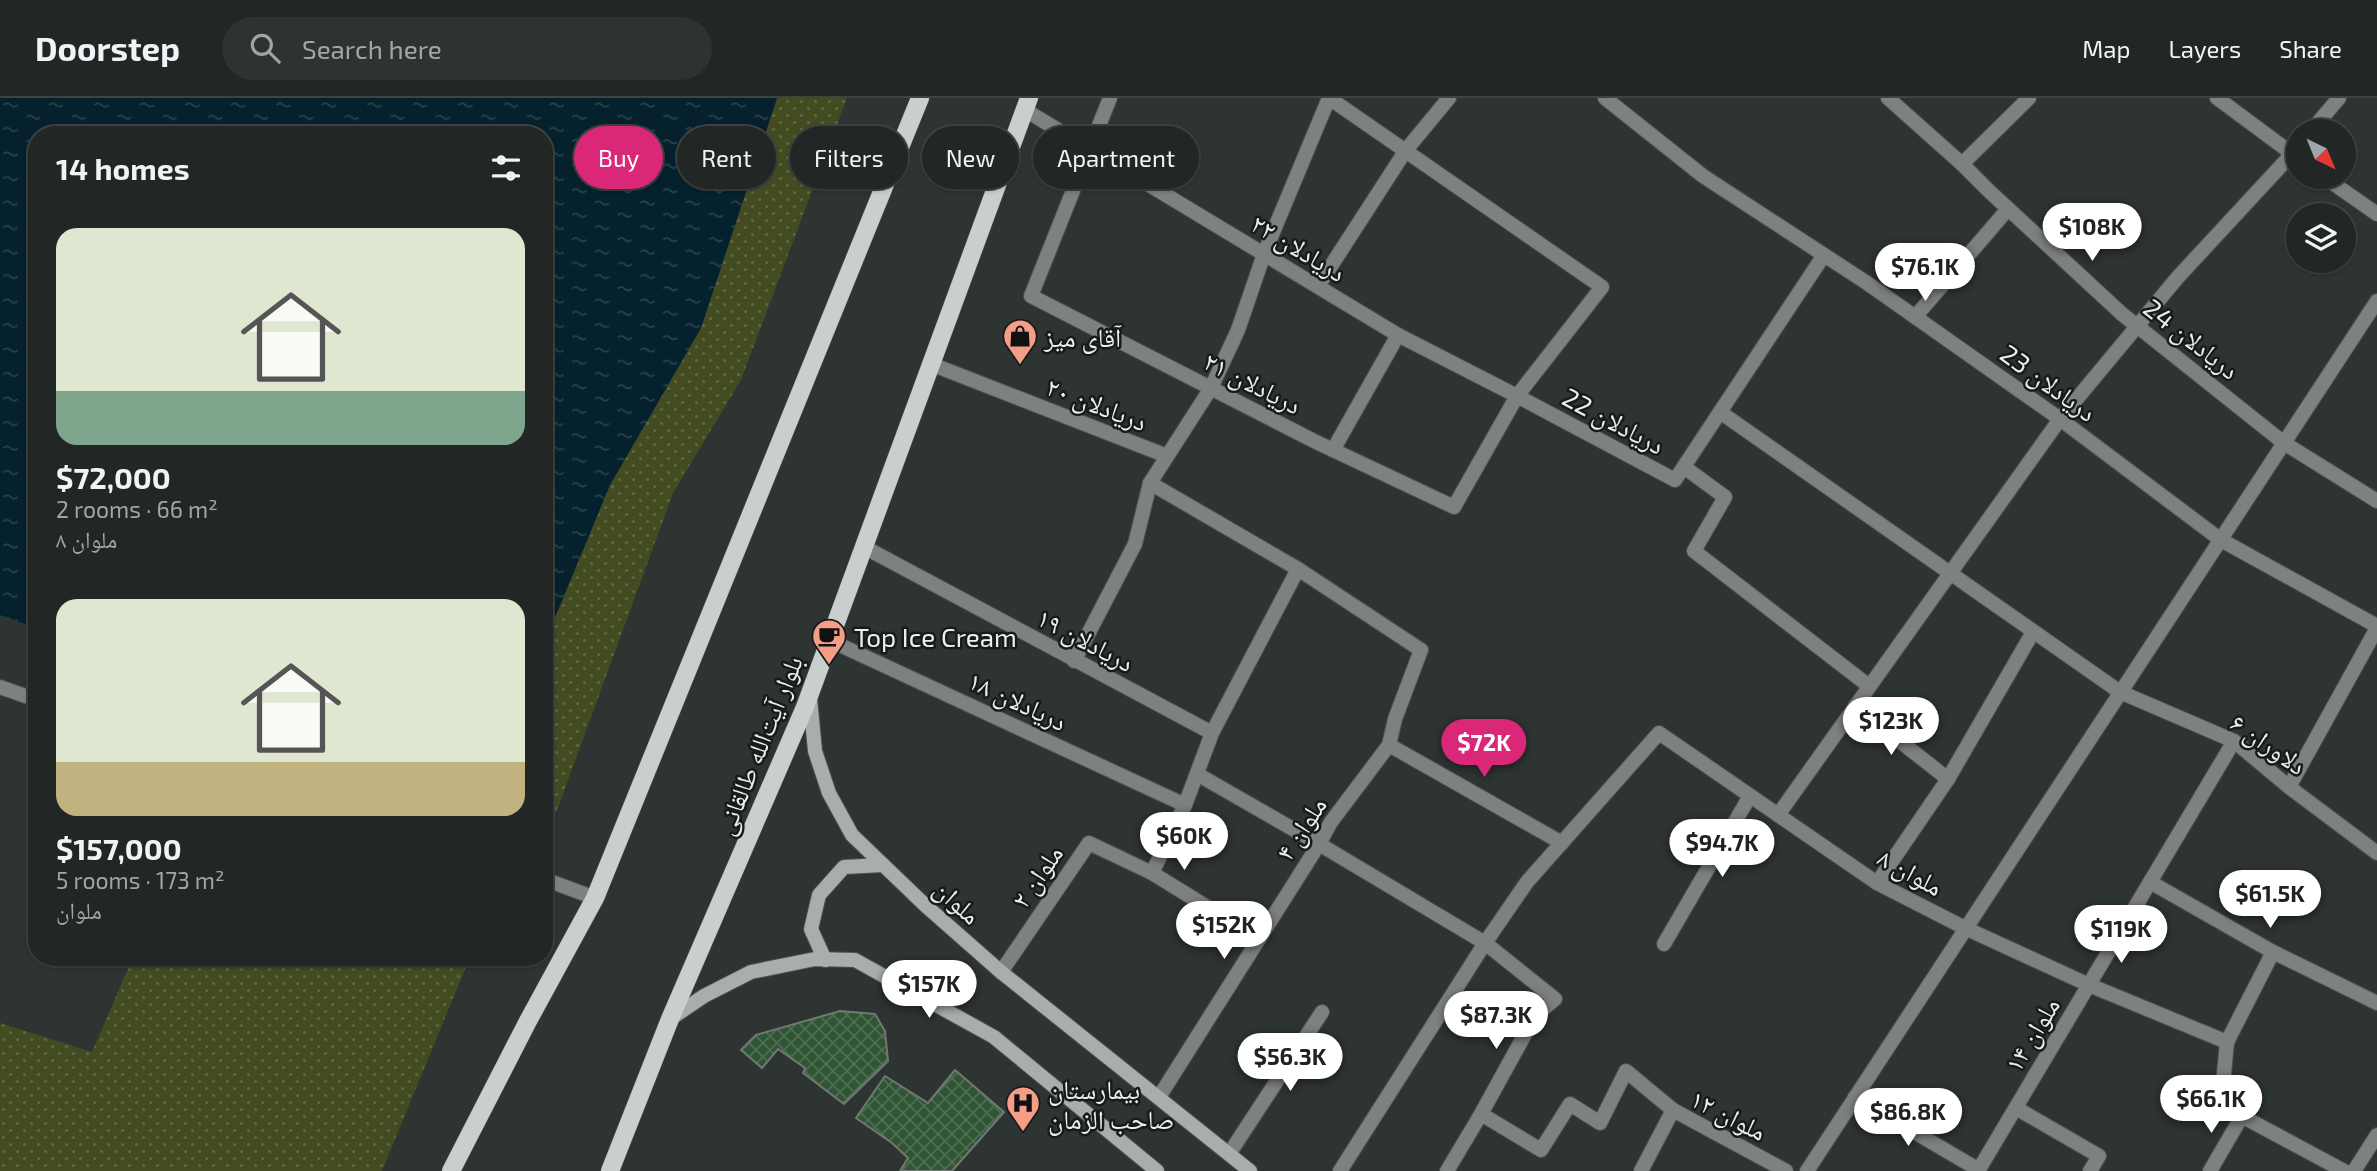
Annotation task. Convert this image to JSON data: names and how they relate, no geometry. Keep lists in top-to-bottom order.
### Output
{
  "streets": {
    "main road": ["بلوار آیت‌الله طالقانی", "ملوان"],
    "street": [
      "دریادلان ۲۲",
      "دریادلان 24",
      "دریادلان ۲۱",
      "دریادلان 23",
      "دریادلان ۲۰",
      "دریادلان 22",
      "دریادلان ۱۹",
      "دریادلان ۱۸",
      "دلاوران ۶",
      "ملوان ۴",
      "ملوان ۸",
      "ملوان ۲",
      "ملوان ۱۴",
      "ملوان ۱۲"
    ]
  },
  "crossings": [
    ["دریادلان ۲۲", "دریادلان ۲۱"],
    ["دریادلان ۲۲", "دریادلان 22"],
    ["دریادلان ۲۲", "بلوار آیت‌الله طالقانی"],
    ["دریادلان ۲۱", "دریادلان 22"],
    ["دریادلان 23", "دریادلان 22"],
    ["دریادلان ۲۰", "بلوار آیت‌الله طالقانی"],
    ["دریادلان ۱۹", "بلوار آیت‌الله طالقانی"],
    ["دریادلان ۱۸", "بلوار آیت‌الله طالقانی"],
    ["دلاوران ۶", "ملوان ۱۴"],
    ["بلوار آیت‌الله طالقانی", "ملوان"],
    ["ملوان ۴", "ملوان"],
    ["ملوان ۸", "ملوان ۱۴"],
    ["ملوان ۲", "ملوان"]
  ],
  "places": {
    "shop": ["آقای میز"],
    "cafe": ["Top Ice Cream"],
    "hospital": ["بیمارستان صاحب الزمان"]
  },
  "north": "bottom right",
  "page": {
    "header": "Doorstep",
    "search": "Search here",
    "nav": ["Map", "Layers", "Share"],
    "chip": [
      "Buy",
      "Rent",
      "Filters",
      "New",
      "Apartment"
    ],
    "heading": "14 homes",
    "price": [
      "$108K",
      "$76.1K",
      "$123K",
      "$72K",
      "$60K",
      "$94.7K",
      "$61.5K",
      "$152K",
      "$119K",
      "$157K",
      "$87.3K",
      "$56.3K",
      "$66.1K",
      "$86.8K"
    ],
    "list": [
      {
        "name": "$72,000",
        "note": "2 rooms · 66 m² · ملوان ۸"
      },
      {
        "name": "$157,000",
        "note": "5 rooms · 173 m² · ملوان"
      }
    ]
  }
}
